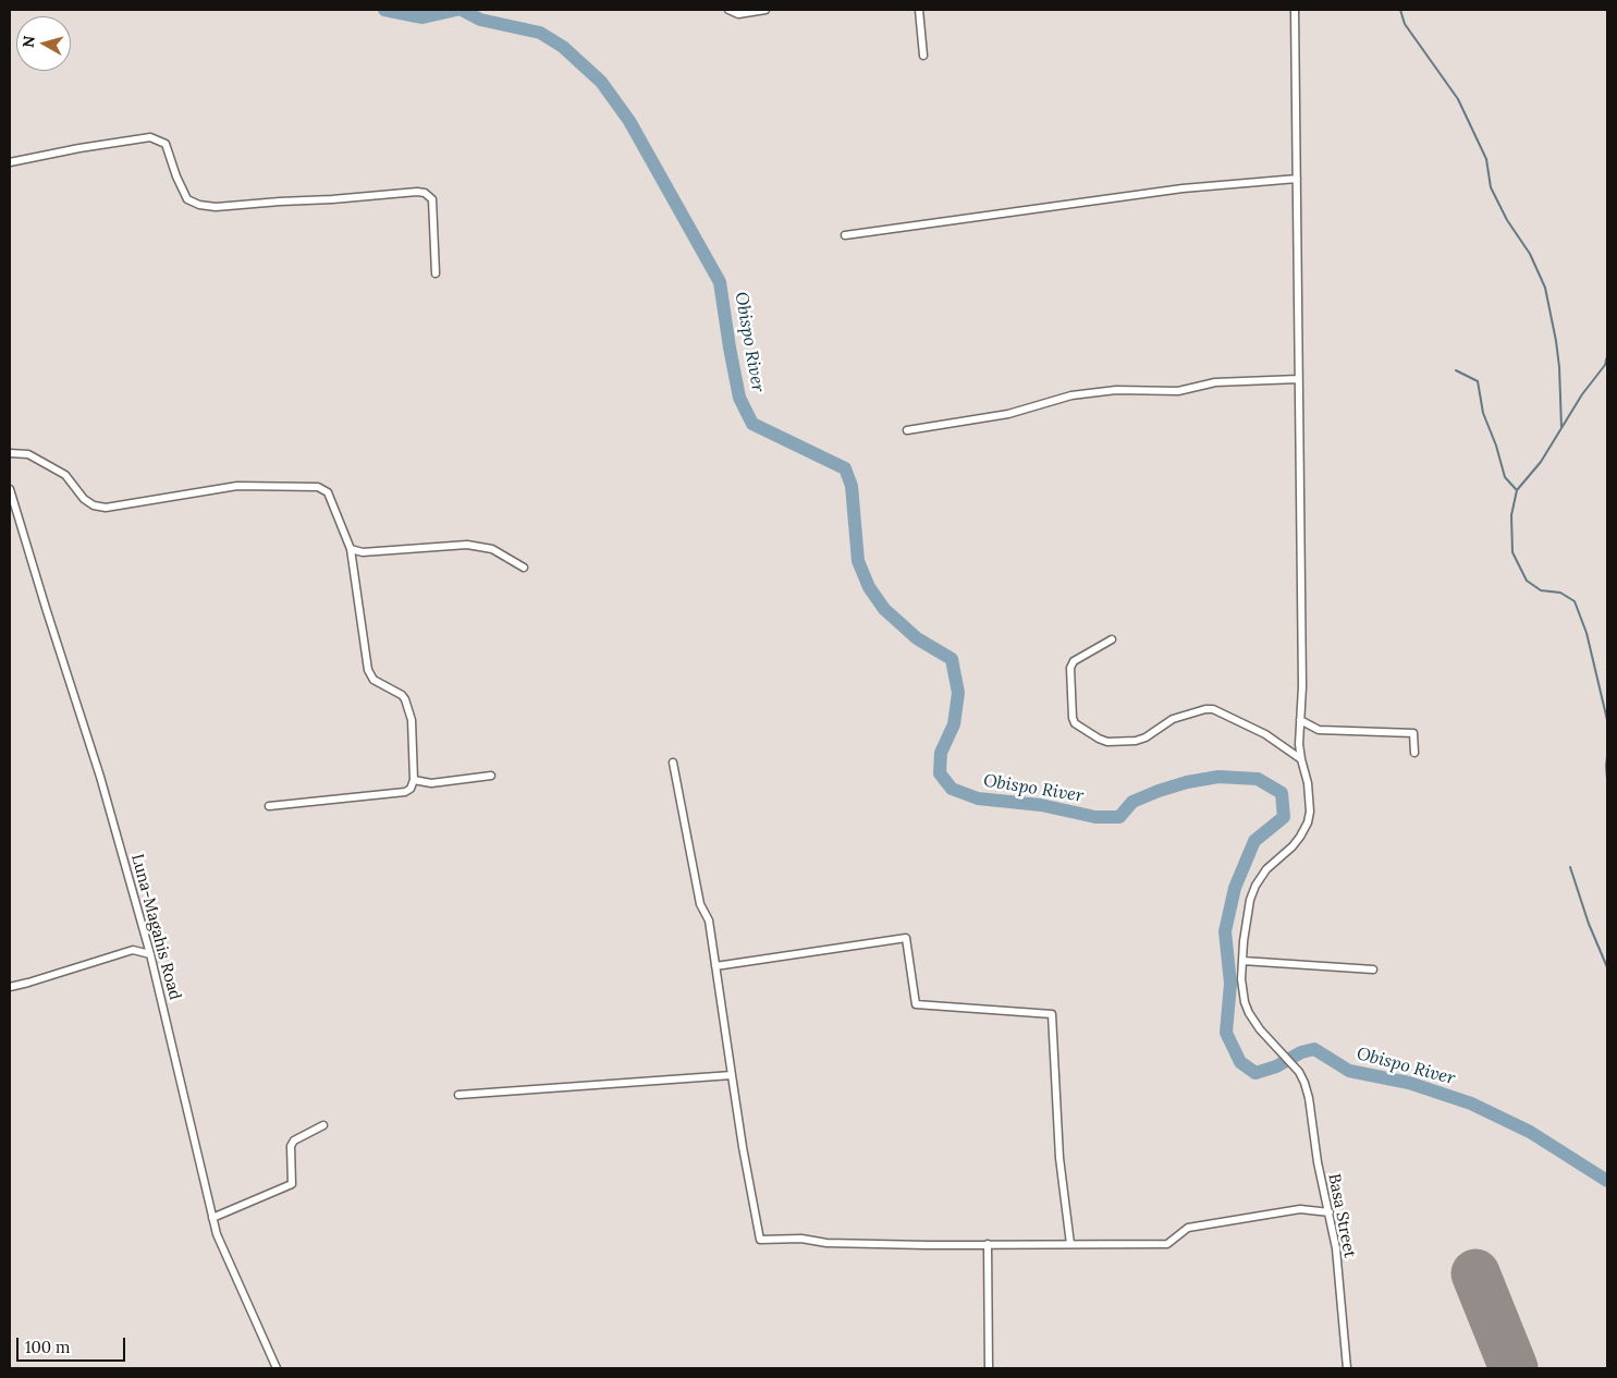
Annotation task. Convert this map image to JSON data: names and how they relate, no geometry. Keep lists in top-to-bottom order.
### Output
{
  "streets": {
    "street": ["Luna-Magahis Road", "Basa Street"]
  },
  "water": ["Obispo River"],
  "scale_bar": "100 m",
  "north": "left"
}
